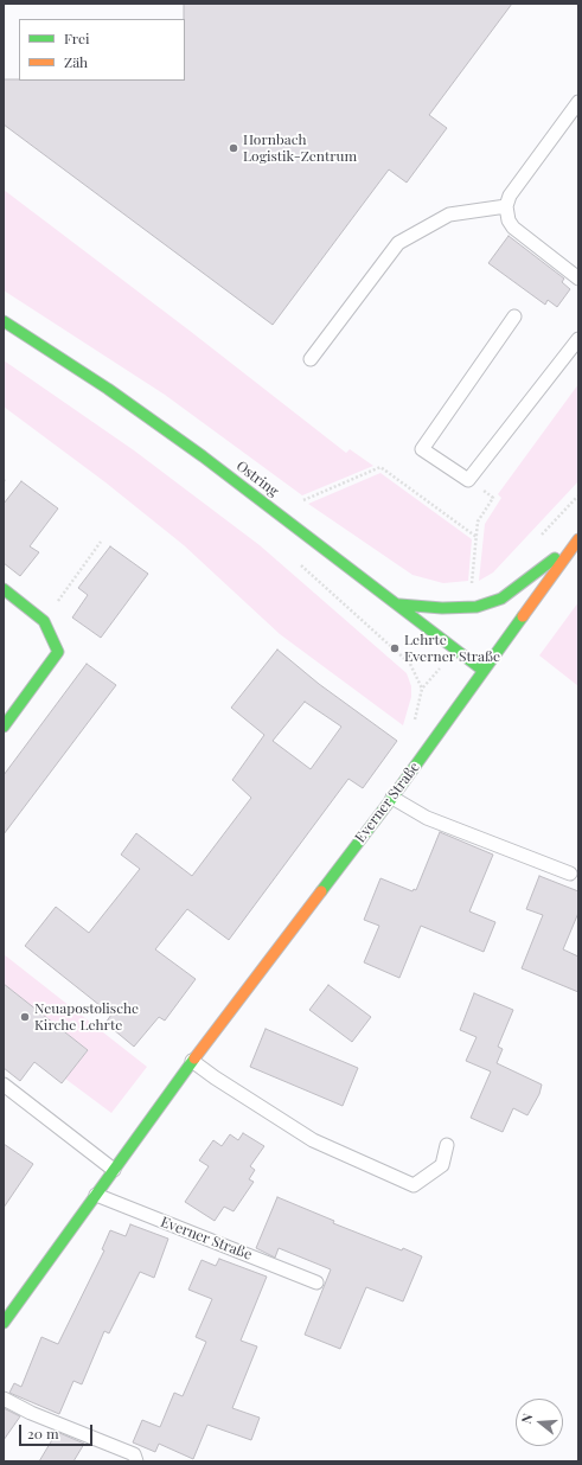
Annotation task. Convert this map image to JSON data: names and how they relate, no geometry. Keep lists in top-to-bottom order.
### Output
{
  "streets": {
    "street": ["Ostring", "Everner Straße"]
  },
  "crossings": [
    ["Ostring", "Everner Straße"]
  ],
  "places": ["Hornbach Logistik-Zentrum", "Lehrte Everner Straße", "Neuapostolische Kirche Lehrte"],
  "legend": ["Frei", "Zäh"],
  "scale_bar": "20 m",
  "north": "left"
}
